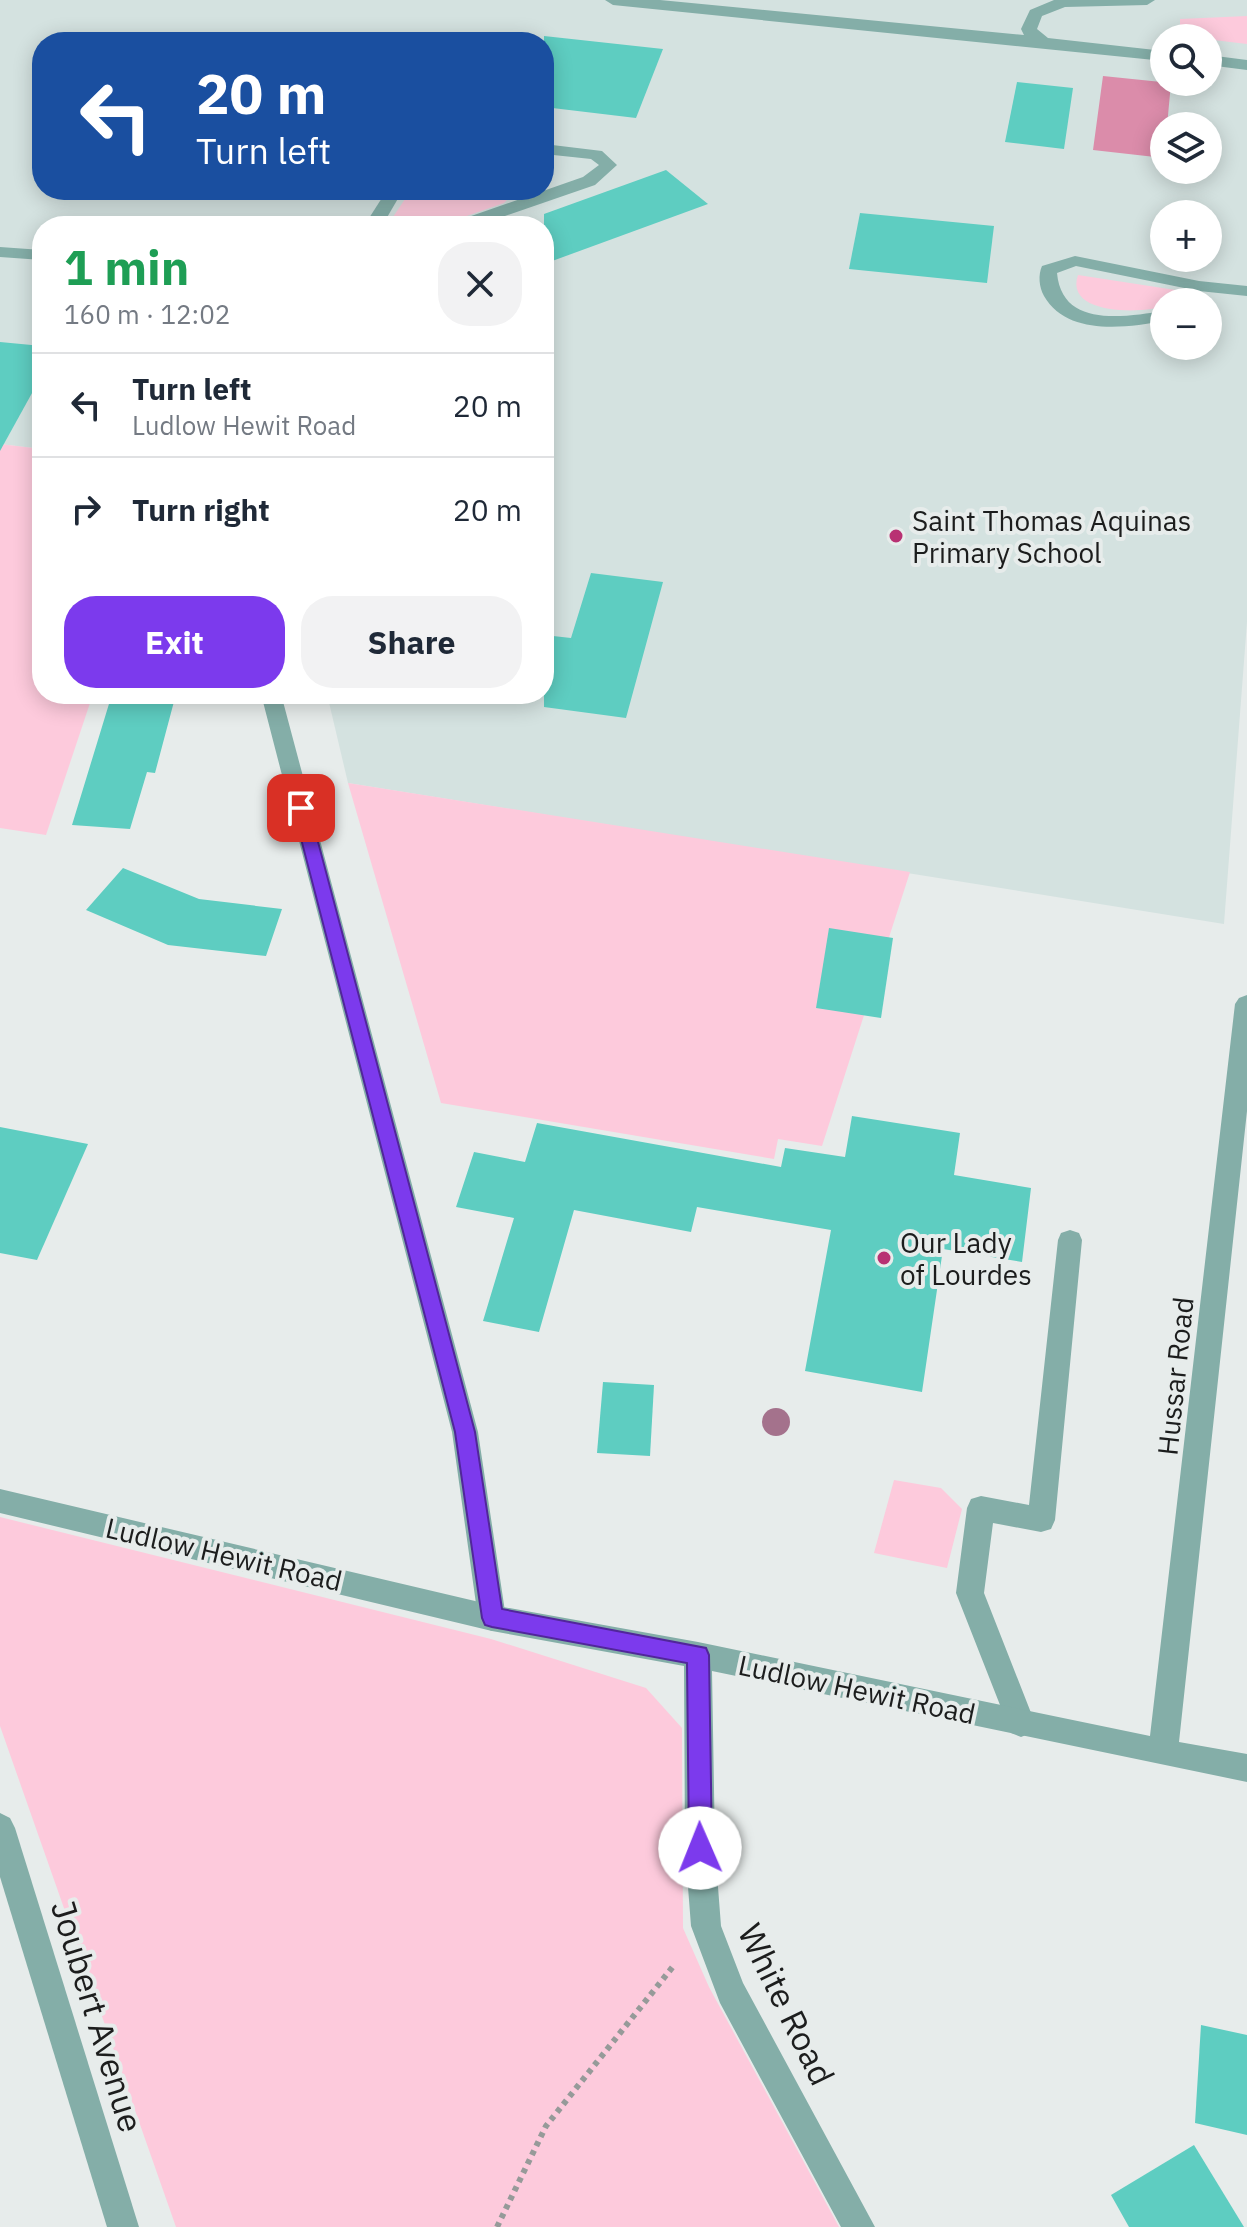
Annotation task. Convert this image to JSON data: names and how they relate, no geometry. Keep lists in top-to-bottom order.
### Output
{
  "streets": {
    "street": [
      "Hussar Road",
      "Ludlow Hewit Road",
      "White Road",
      "Joubert Avenue"
    ]
  },
  "crossings": [
    ["Hussar Road", "Ludlow Hewit Road"],
    ["Ludlow Hewit Road", "White Road"]
  ],
  "places": ["Saint Thomas Aquinas Primary School", "Our Lady of Lourdes"],
  "page": {
    "map_buttons": ["+", "−"],
    "turn": ["20 m", "Turn left"],
    "heading": ["1 min", "160 m · 12:02"],
    "list": [
      {
        "name": "Turn left",
        "note": "Ludlow Hewit Road",
        "value": "20 m"
      },
      {
        "name": "Turn right",
        "value": "20 m"
      }
    ],
    "buttons": ["Exit", "Share"]
  }
}
